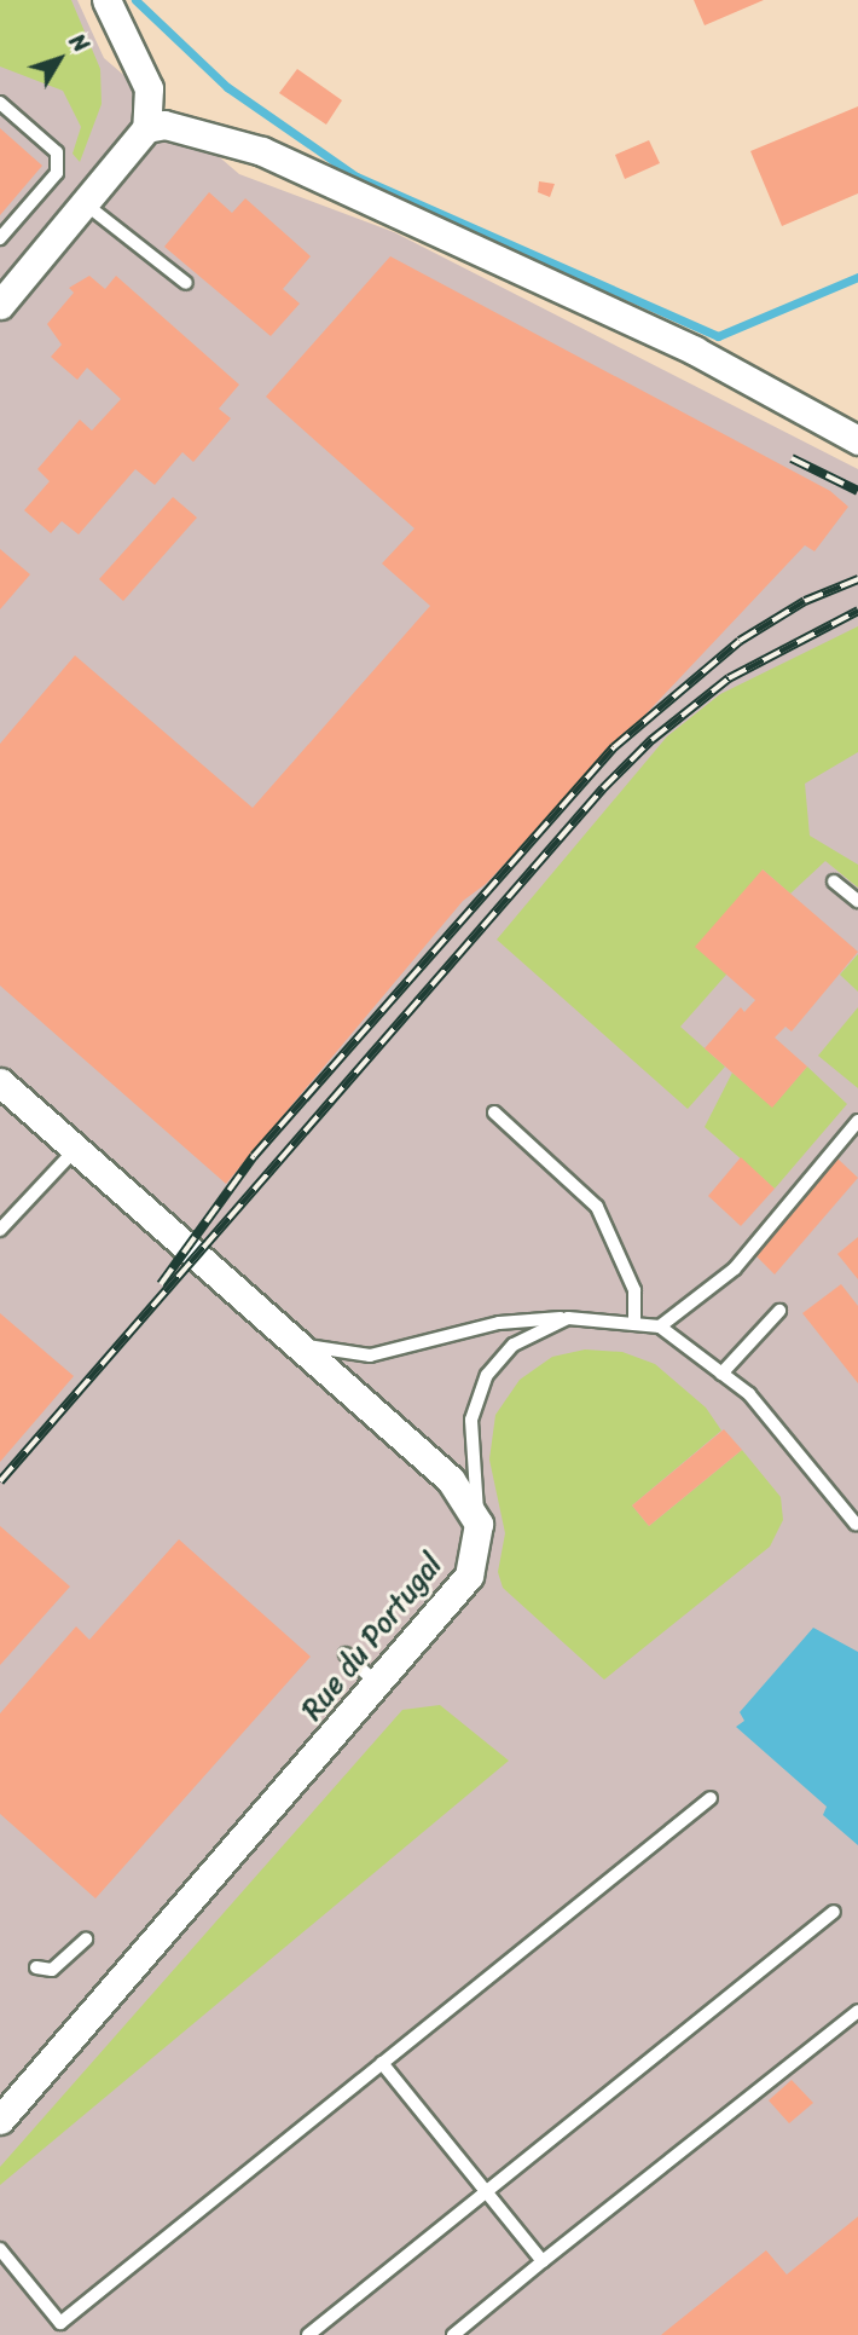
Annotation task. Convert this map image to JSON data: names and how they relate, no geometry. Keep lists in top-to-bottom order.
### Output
{
  "streets": {
    "street": ["Rue du Portugal"]
  },
  "north": "top right"
}
